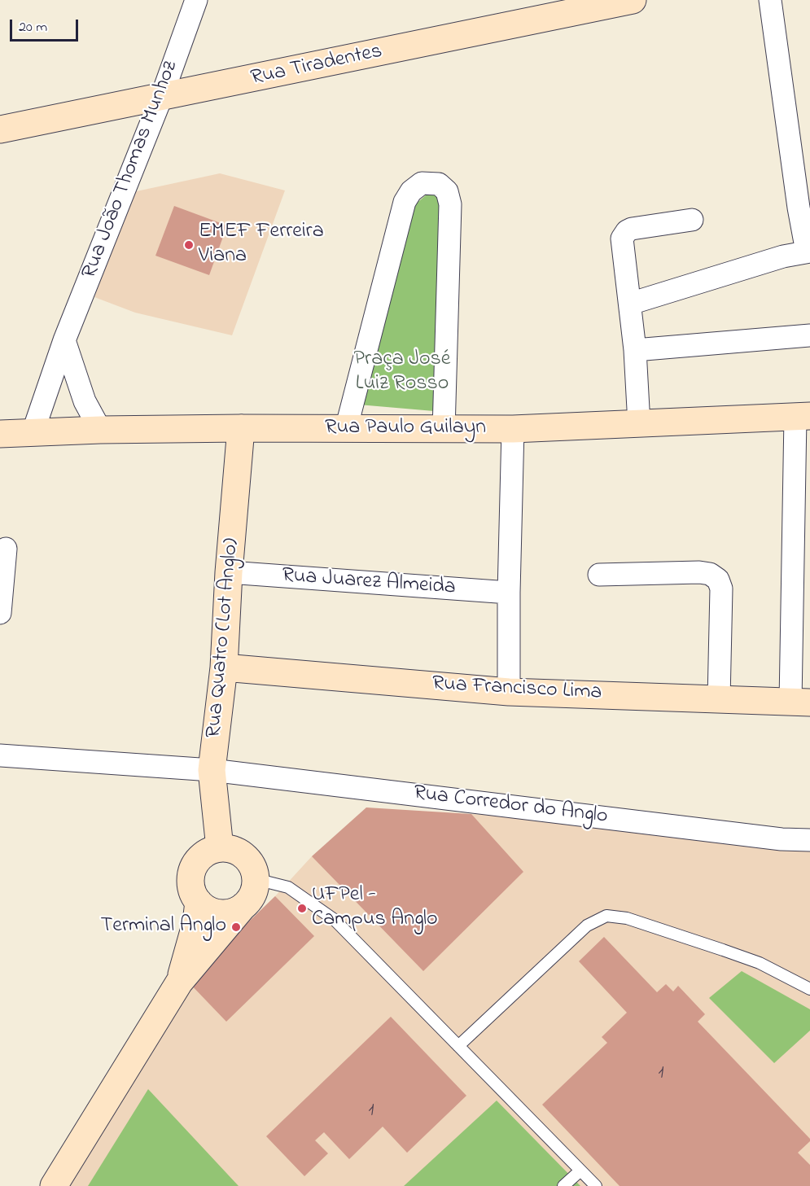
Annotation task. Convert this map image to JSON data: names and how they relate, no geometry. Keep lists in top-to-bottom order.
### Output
{
  "streets": {
    "street": [
      "Rua Tiradentes",
      "Rua João Thomas Munhoz",
      "Rua Paulo Guilayn",
      "Rua Juarez Almeida",
      "Rua Quatro (Lot Anglo)",
      "Rua Francisco Lima",
      "Rua Corredor do Anglo"
    ]
  },
  "crossings": [
    ["Rua Tiradentes", "Rua João Thomas Munhoz"],
    ["Rua João Thomas Munhoz", "Rua Paulo Guilayn"],
    ["Rua Paulo Guilayn", "Rua Quatro (Lot Anglo)"],
    ["Rua Juarez Almeida", "Rua Quatro (Lot Anglo)"],
    ["Rua Quatro (Lot Anglo)", "Rua Francisco Lima"],
    ["Rua Quatro (Lot Anglo)", "Rua Corredor do Anglo"]
  ],
  "parks": ["Praça José Luiz Rosso"],
  "places": ["EMEF Ferreira Viana", "UFPel - Campus Anglo", "Terminal Anglo"],
  "house_numbers": ["1", "1"],
  "scale_bar": "20 m"
}
